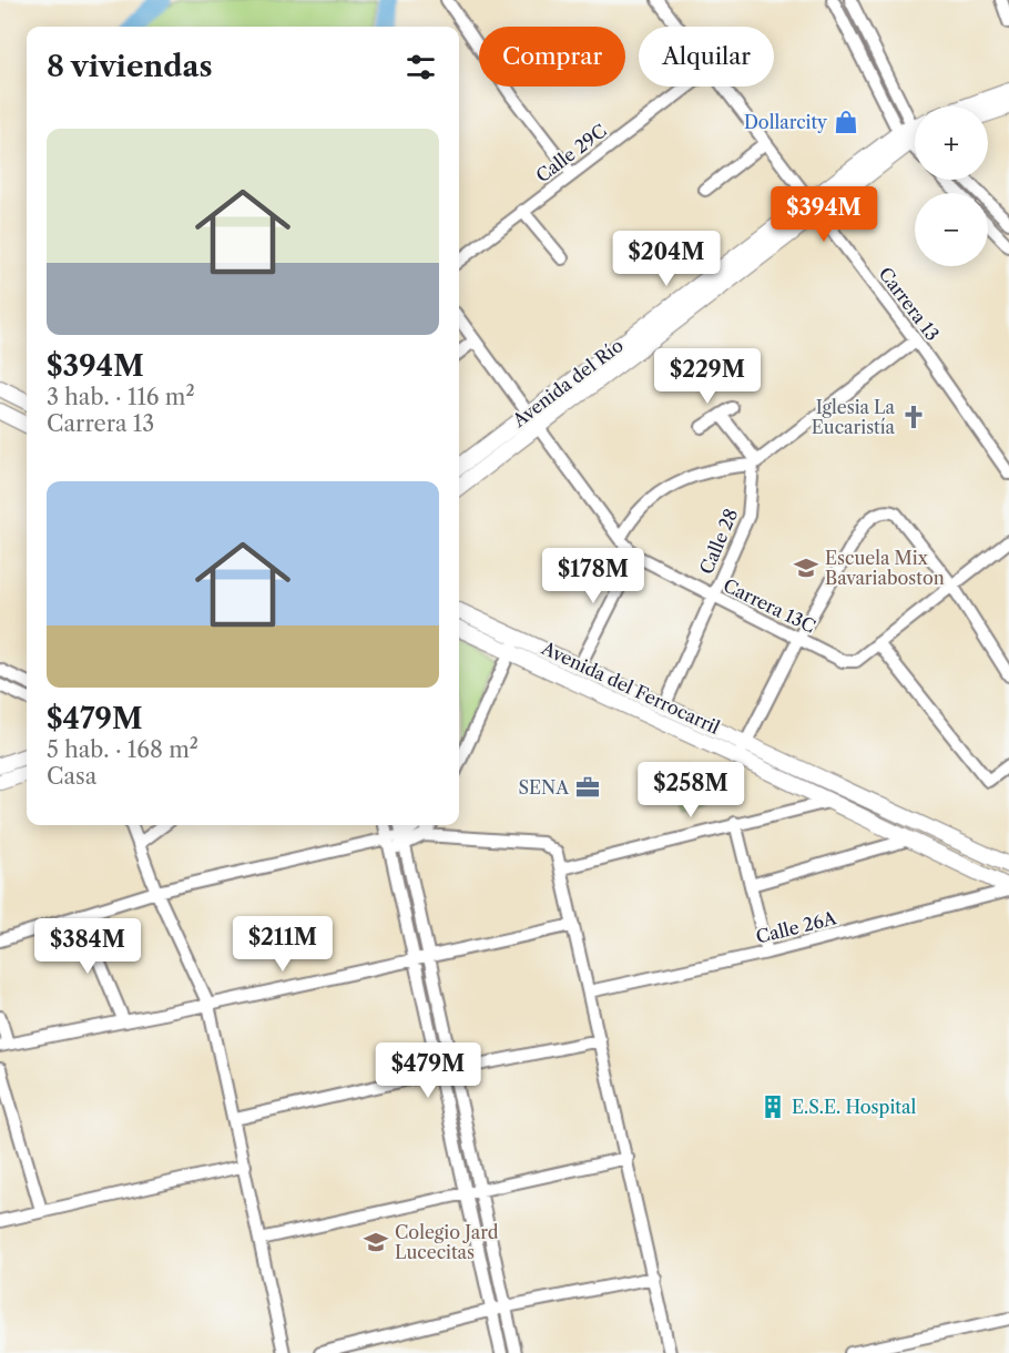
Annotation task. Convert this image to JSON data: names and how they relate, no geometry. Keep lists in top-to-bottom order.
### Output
{
  "streets": {
    "main road": ["Avenida del Río", "Avenida del Ferrocarril"],
    "street": [
      "Calle 29C",
      "Carrera 13",
      "Calle 28",
      "Carrera 13C",
      "Calle 26A"
    ]
  },
  "crossings": [
    ["Carrera 13", "Avenida del Río"],
    ["Avenida del Río", "Carrera 13C"],
    ["Calle 28", "Carrera 13C"],
    ["Calle 28", "Avenida del Ferrocarril"],
    ["Avenida del Ferrocarril", "Calle 26A"]
  ],
  "places": {
    "shop": ["Dollarcity"],
    "church": ["Iglesia La Eucaristía"],
    "school or university": ["Escuela Mix Bavariaboston", "Colegio Jard Lucecitas"],
    "office": ["SENA"],
    "building": ["E.S.E. Hospital"]
  },
  "page": {
    "chip": ["Comprar", "Alquilar"],
    "heading": "8 viviendas",
    "map_buttons": ["+", "−"],
    "list": [
      {
        "name": "$394M",
        "note": "3 hab. · 116 m² · Carrera 13"
      },
      {
        "name": "$479M",
        "note": "5 hab. · 168 m² · Casa"
      }
    ],
    "price": [
      "$394M",
      "$204M",
      "$229M",
      "$178M",
      "$258M",
      "$211M",
      "$384M",
      "$479M"
    ]
  }
}
